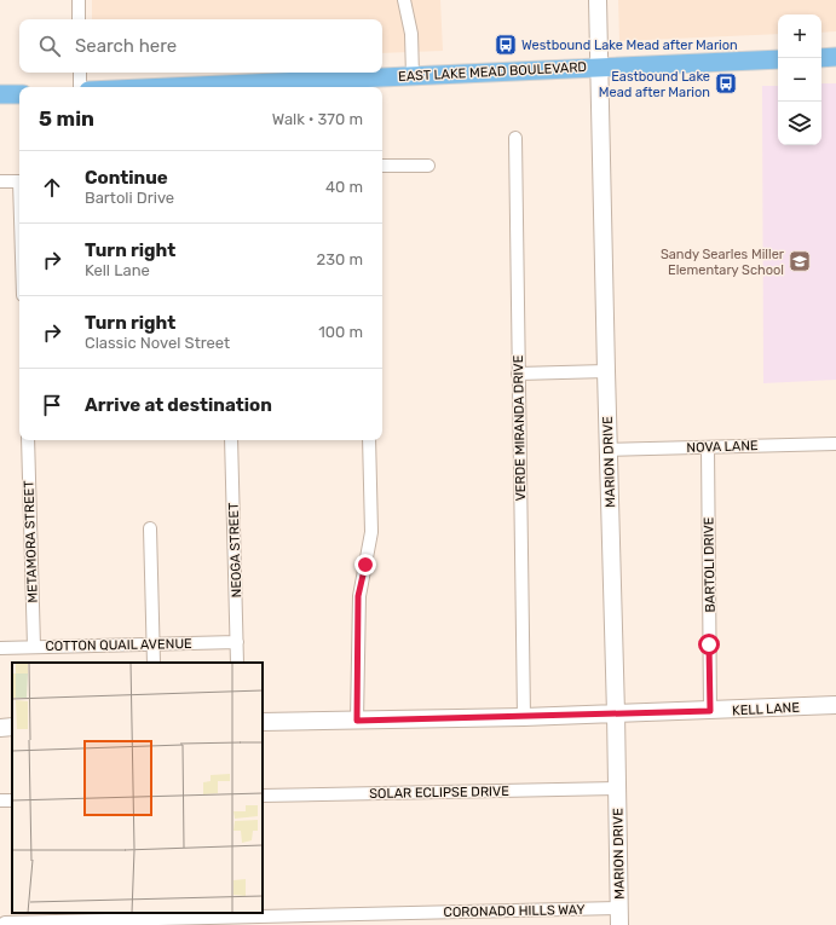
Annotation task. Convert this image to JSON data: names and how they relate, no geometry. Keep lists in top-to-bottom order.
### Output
{
  "streets": {
    "main road": ["EAST LAKE MEAD BOULEVARD"],
    "street": [
      "VERDE MIRANDA DRIVE",
      "NOVA LANE",
      "MARION DRIVE",
      "METAMORA STREET",
      "NEOGA STREET",
      "BARTOLI DRIVE",
      "COTTON QUAIL AVENUE",
      "KELL LANE",
      "SOLAR ECLIPSE DRIVE",
      "CORONADO HILLS WAY"
    ]
  },
  "crossings": [
    ["EAST LAKE MEAD BOULEVARD", "MARION DRIVE"],
    ["VERDE MIRANDA DRIVE", "KELL LANE"],
    ["NOVA LANE", "MARION DRIVE"],
    ["NOVA LANE", "BARTOLI DRIVE"],
    ["MARION DRIVE", "KELL LANE"],
    ["MARION DRIVE", "SOLAR ECLIPSE DRIVE"],
    ["MARION DRIVE", "CORONADO HILLS WAY"],
    ["METAMORA STREET", "COTTON QUAIL AVENUE"],
    ["NEOGA STREET", "COTTON QUAIL AVENUE"],
    ["BARTOLI DRIVE", "KELL LANE"]
  ],
  "places": {
    "bus stop": ["Westbound Lake Mead after Marion", "Eastbound Lake Mead after Marion"],
    "school or university": ["Sandy Searles Miller Elementary School"]
  },
  "page": {
    "map_buttons": ["+", "−"],
    "search": "Search here",
    "heading": ["5 min", "Walk · 370 m"],
    "list": [
      ["Continue", "Bartoli Drive", "40 m"],
      ["Turn right", "Kell Lane", "230 m"],
      ["Turn right", "Classic Novel Street", "100 m"],
      "Arrive at destination"
    ]
  }
}
